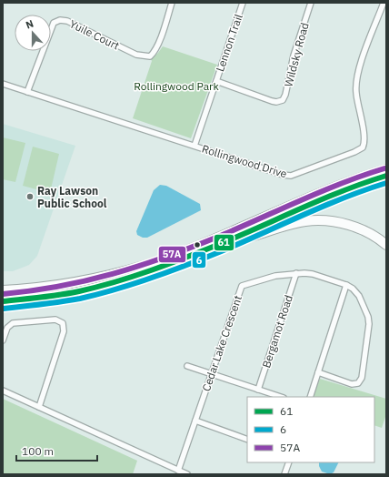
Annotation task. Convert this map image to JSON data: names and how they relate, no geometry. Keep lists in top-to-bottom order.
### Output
{
  "streets": {
    "street": [
      "Yuile Court",
      "Lennon Trail",
      "Wildsky Road",
      "Rollingwood Drive",
      "Bergamot Road",
      "Cedar Lake Crescent"
    ]
  },
  "crossings": [
    ["Yuile Court", "Rollingwood Drive"],
    ["Lennon Trail", "Wildsky Road"],
    ["Lennon Trail", "Rollingwood Drive"],
    ["Bergamot Road", "Cedar Lake Crescent"]
  ],
  "parks": ["Rollingwood Park"],
  "places": ["Ray Lawson Public School"],
  "lines": ["transit line 57A", "transit line 61", "transit line 6"],
  "legend": ["61", "6", "57A"],
  "scale_bar": "100 m",
  "north": "top"
}
